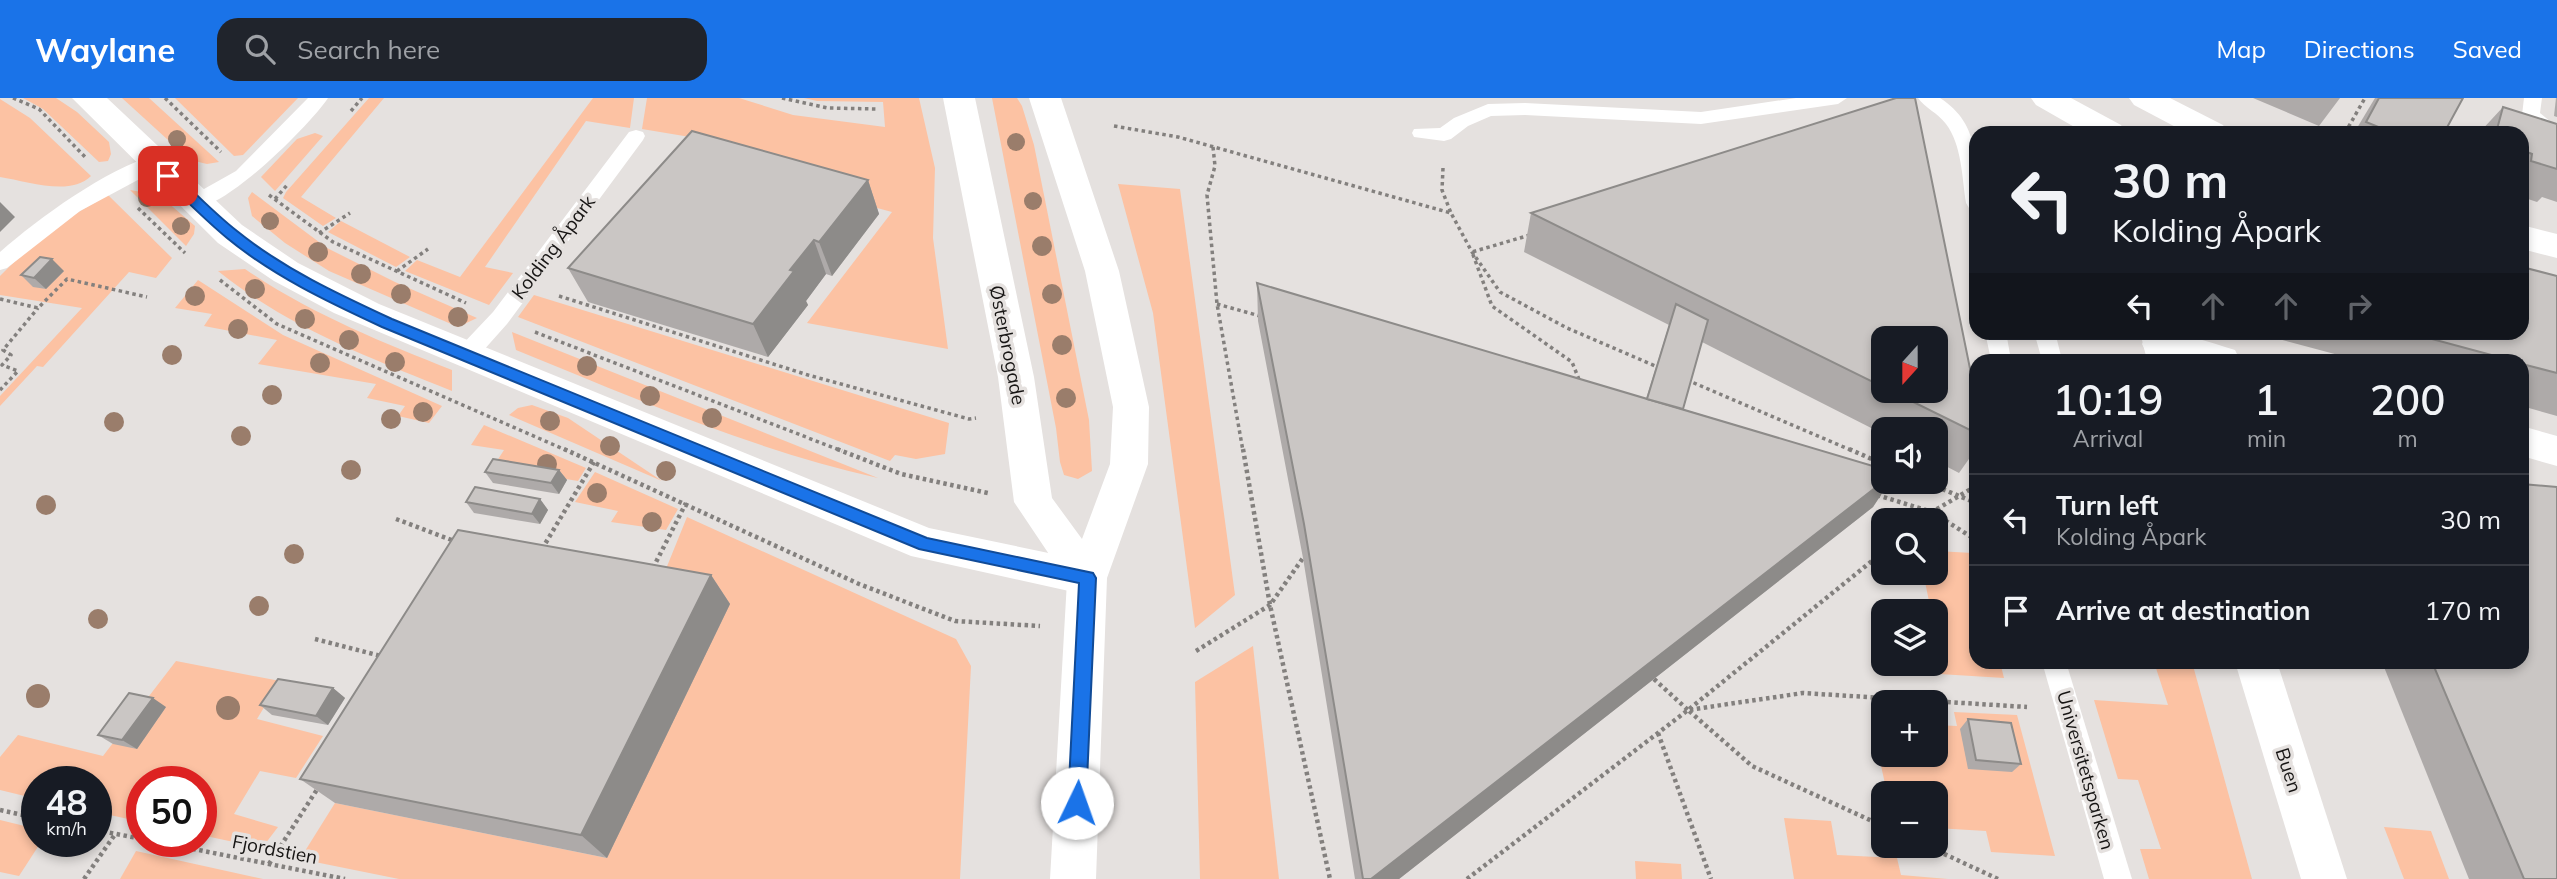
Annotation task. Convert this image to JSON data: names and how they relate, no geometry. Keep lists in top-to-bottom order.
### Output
{
  "streets": {
    "main road": ["Østerbrogade", "Buen"],
    "lane": ["Kolding Åpark", "Universitetsparken"],
    "path": ["Fjordstien"]
  },
  "north": "bottom",
  "page": {
    "header": "Waylane",
    "search": "Search here",
    "nav": ["Map", "Directions", "Saved"],
    "turn": ["30 m", "Kolding Åpark"],
    "map_buttons": ["+", "−"],
    "eta": [
      "10:19",
      "Arrival",
      "1",
      "min",
      "200",
      "m"
    ],
    "list": [
      {
        "name": "Turn left",
        "note": "Kolding Åpark",
        "value": "30 m"
      },
      {
        "name": "Arrive at destination",
        "value": "170 m"
      }
    ],
    "speed": "48 km/h",
    "limit": "50"
  }
}
